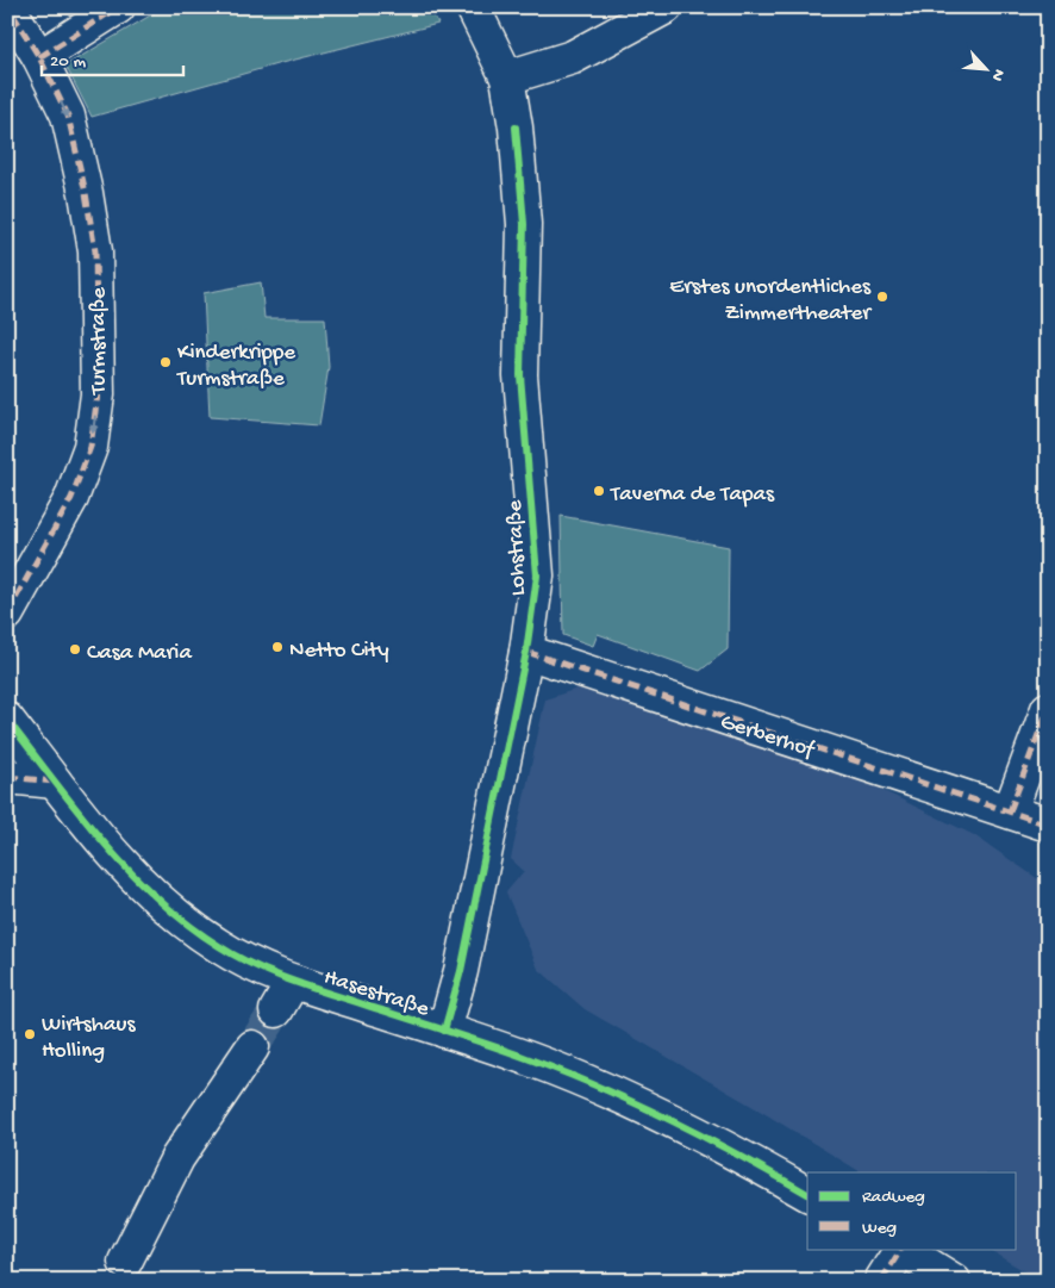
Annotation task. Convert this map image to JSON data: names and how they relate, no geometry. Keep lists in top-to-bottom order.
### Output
{
  "streets": {
    "street": [
      "Turmstraße",
      "Lohstraße",
      "Gerberhof",
      "Hasestraße"
    ]
  },
  "crossings": [
    ["Lohstraße", "Gerberhof"],
    ["Lohstraße", "Hasestraße"]
  ],
  "one_way": ["Turmstraße"],
  "places": [
    "Erstes unordentliches Zimmertheater",
    "Kinderkrippe Turmstraße",
    "Taverna de Tapas",
    "Netto City",
    "Casa Maria",
    "Wirtshaus Holling"
  ],
  "legend": ["Radweg", "Weg"],
  "scale_bar": "20 m",
  "north": "bottom right"
}
